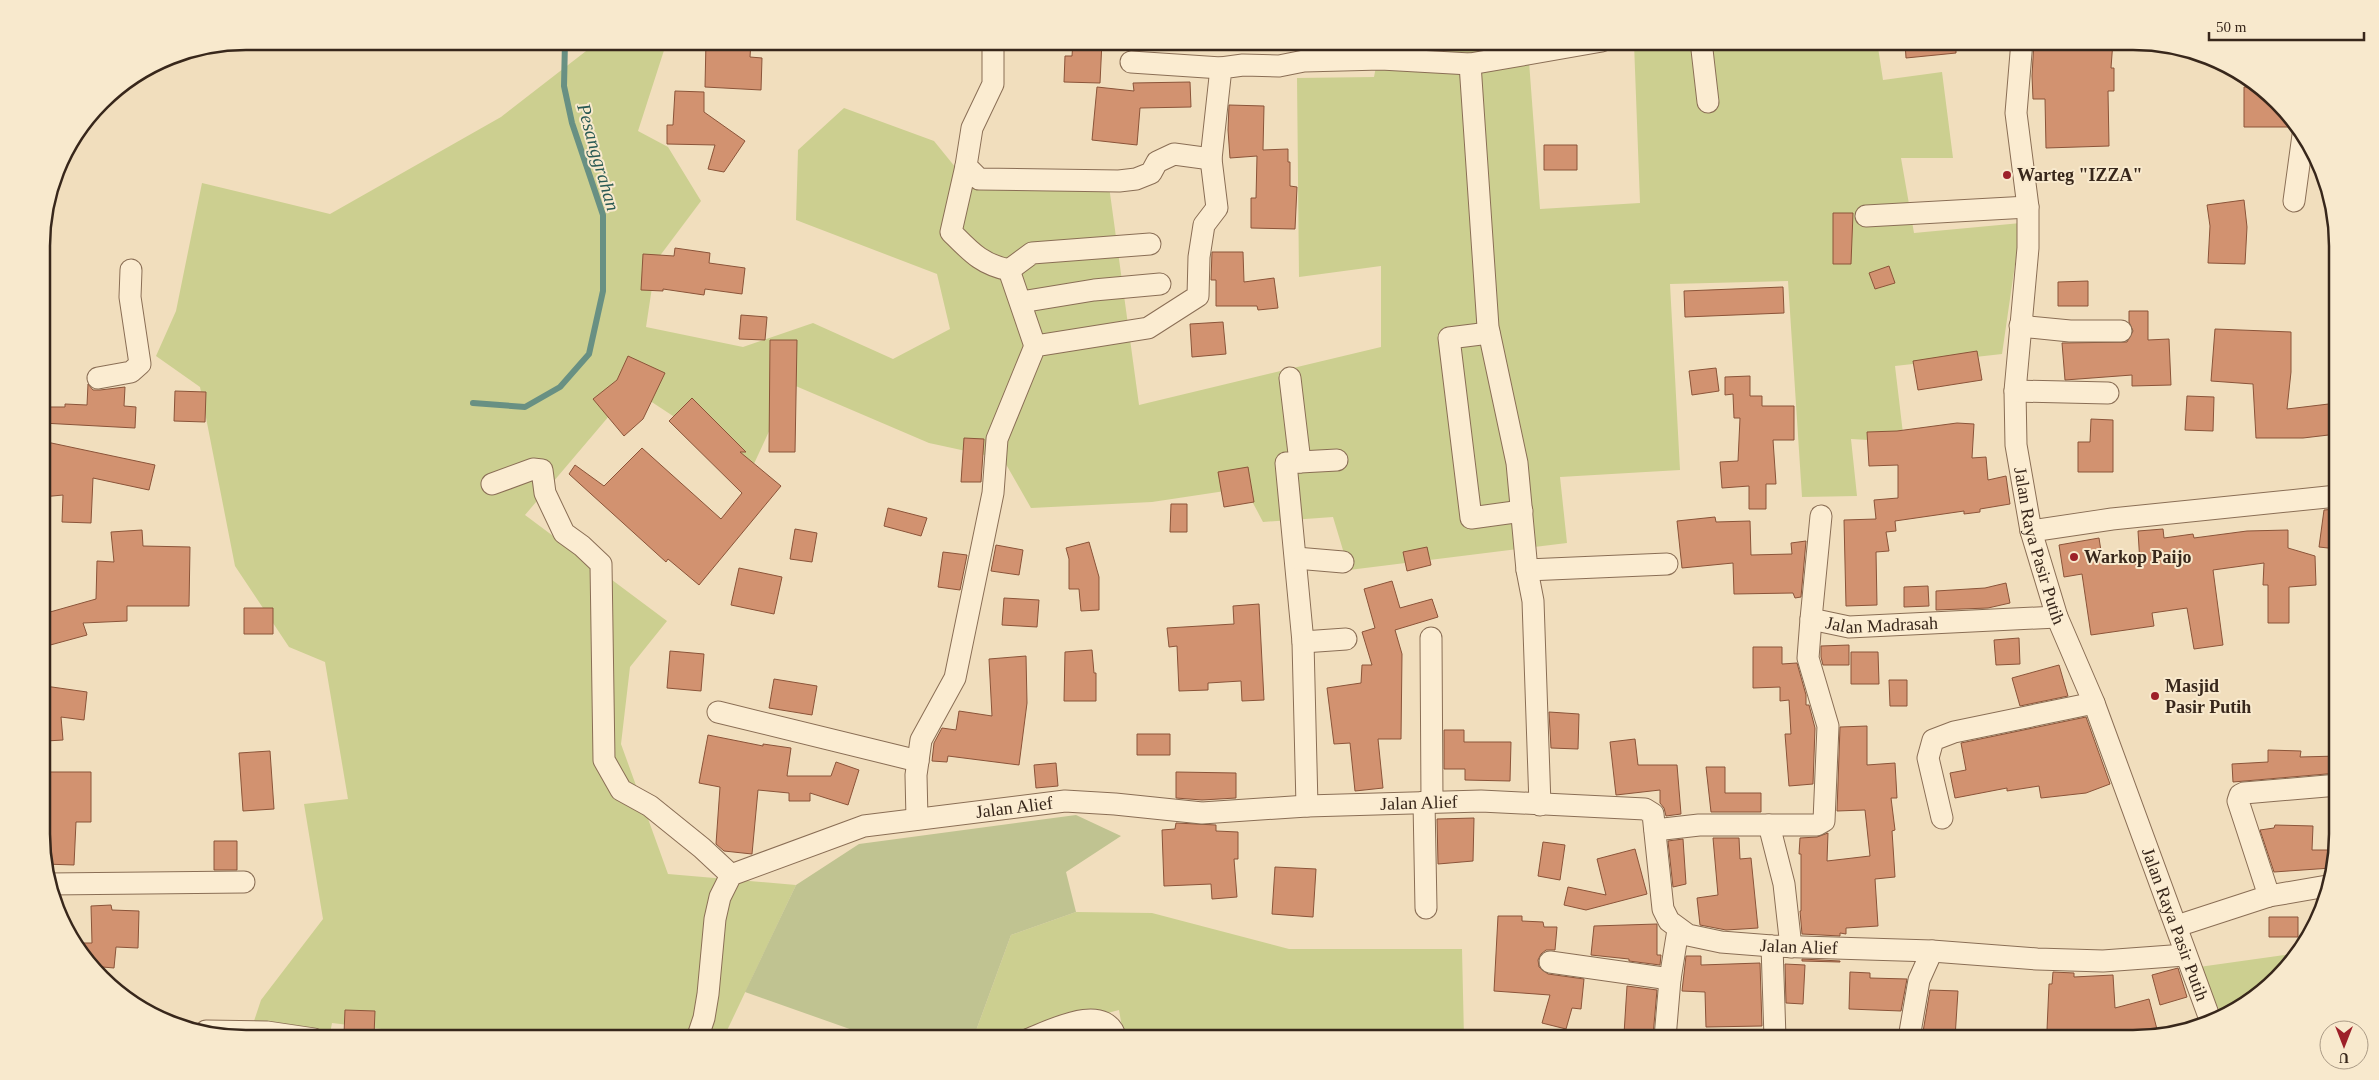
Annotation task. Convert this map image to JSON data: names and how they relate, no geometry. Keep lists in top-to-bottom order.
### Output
{
  "streets": {
    "street": ["Jalan Raya Pasir Putih", "Jalan Madrasah", "Jalan Alief"]
  },
  "crossings": [
    ["Jalan Raya Pasir Putih", "Jalan Madrasah"],
    ["Jalan Raya Pasir Putih", "Jalan Alief"]
  ],
  "water": ["Pesanggrahan"],
  "places": ["Warteg \"IZZA\"", "Warkop Paijo", "Masjid Pasir Putih"],
  "scale_bar": "50 m",
  "north": "bottom"
}
